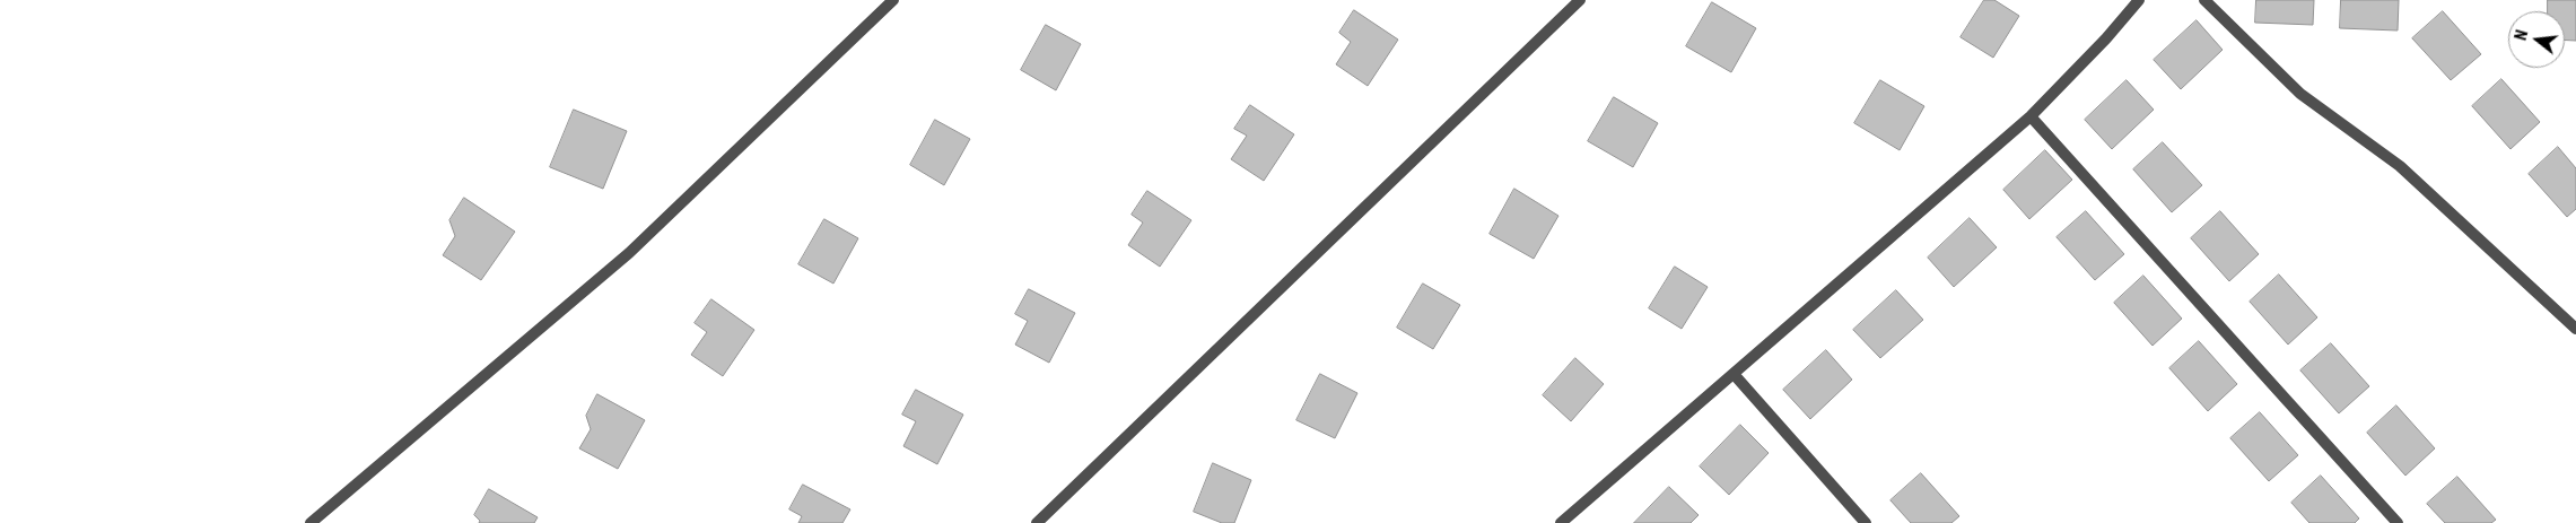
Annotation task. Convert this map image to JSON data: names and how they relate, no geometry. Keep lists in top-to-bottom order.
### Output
{
  "north": "left"
}
